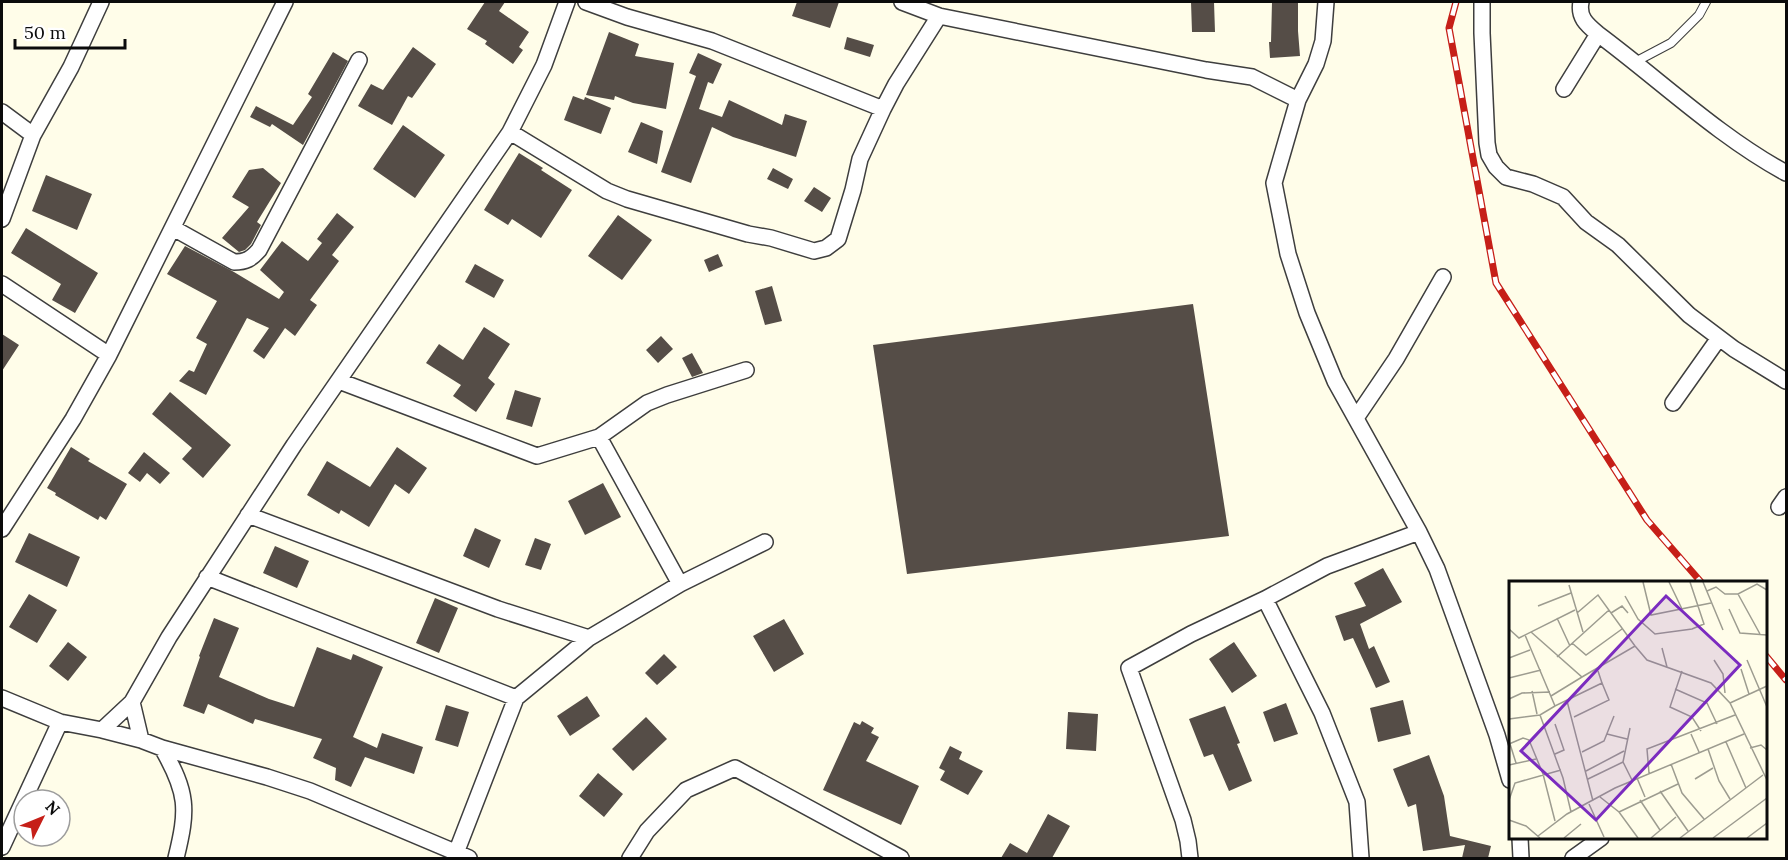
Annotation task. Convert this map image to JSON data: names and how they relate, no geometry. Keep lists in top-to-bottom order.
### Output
{
  "scale_bar": "50 m",
  "north": "top right"
}
